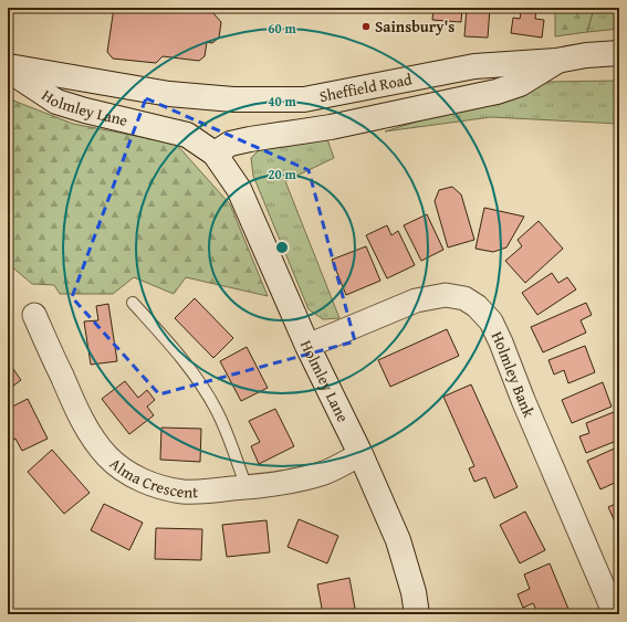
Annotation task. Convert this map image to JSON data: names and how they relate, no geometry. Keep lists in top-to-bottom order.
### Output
{
  "streets": {
    "main road": ["Sheffield Road", "Holmley Lane"],
    "street": ["Holmley Bank", "Alma Crescent"]
  },
  "crossings": [
    ["Holmley Lane", "Holmley Bank"],
    ["Holmley Lane", "Alma Crescent"]
  ],
  "places": ["Sainsbury's"],
  "rings": ["60 m", "40 m", "20 m"]
}
